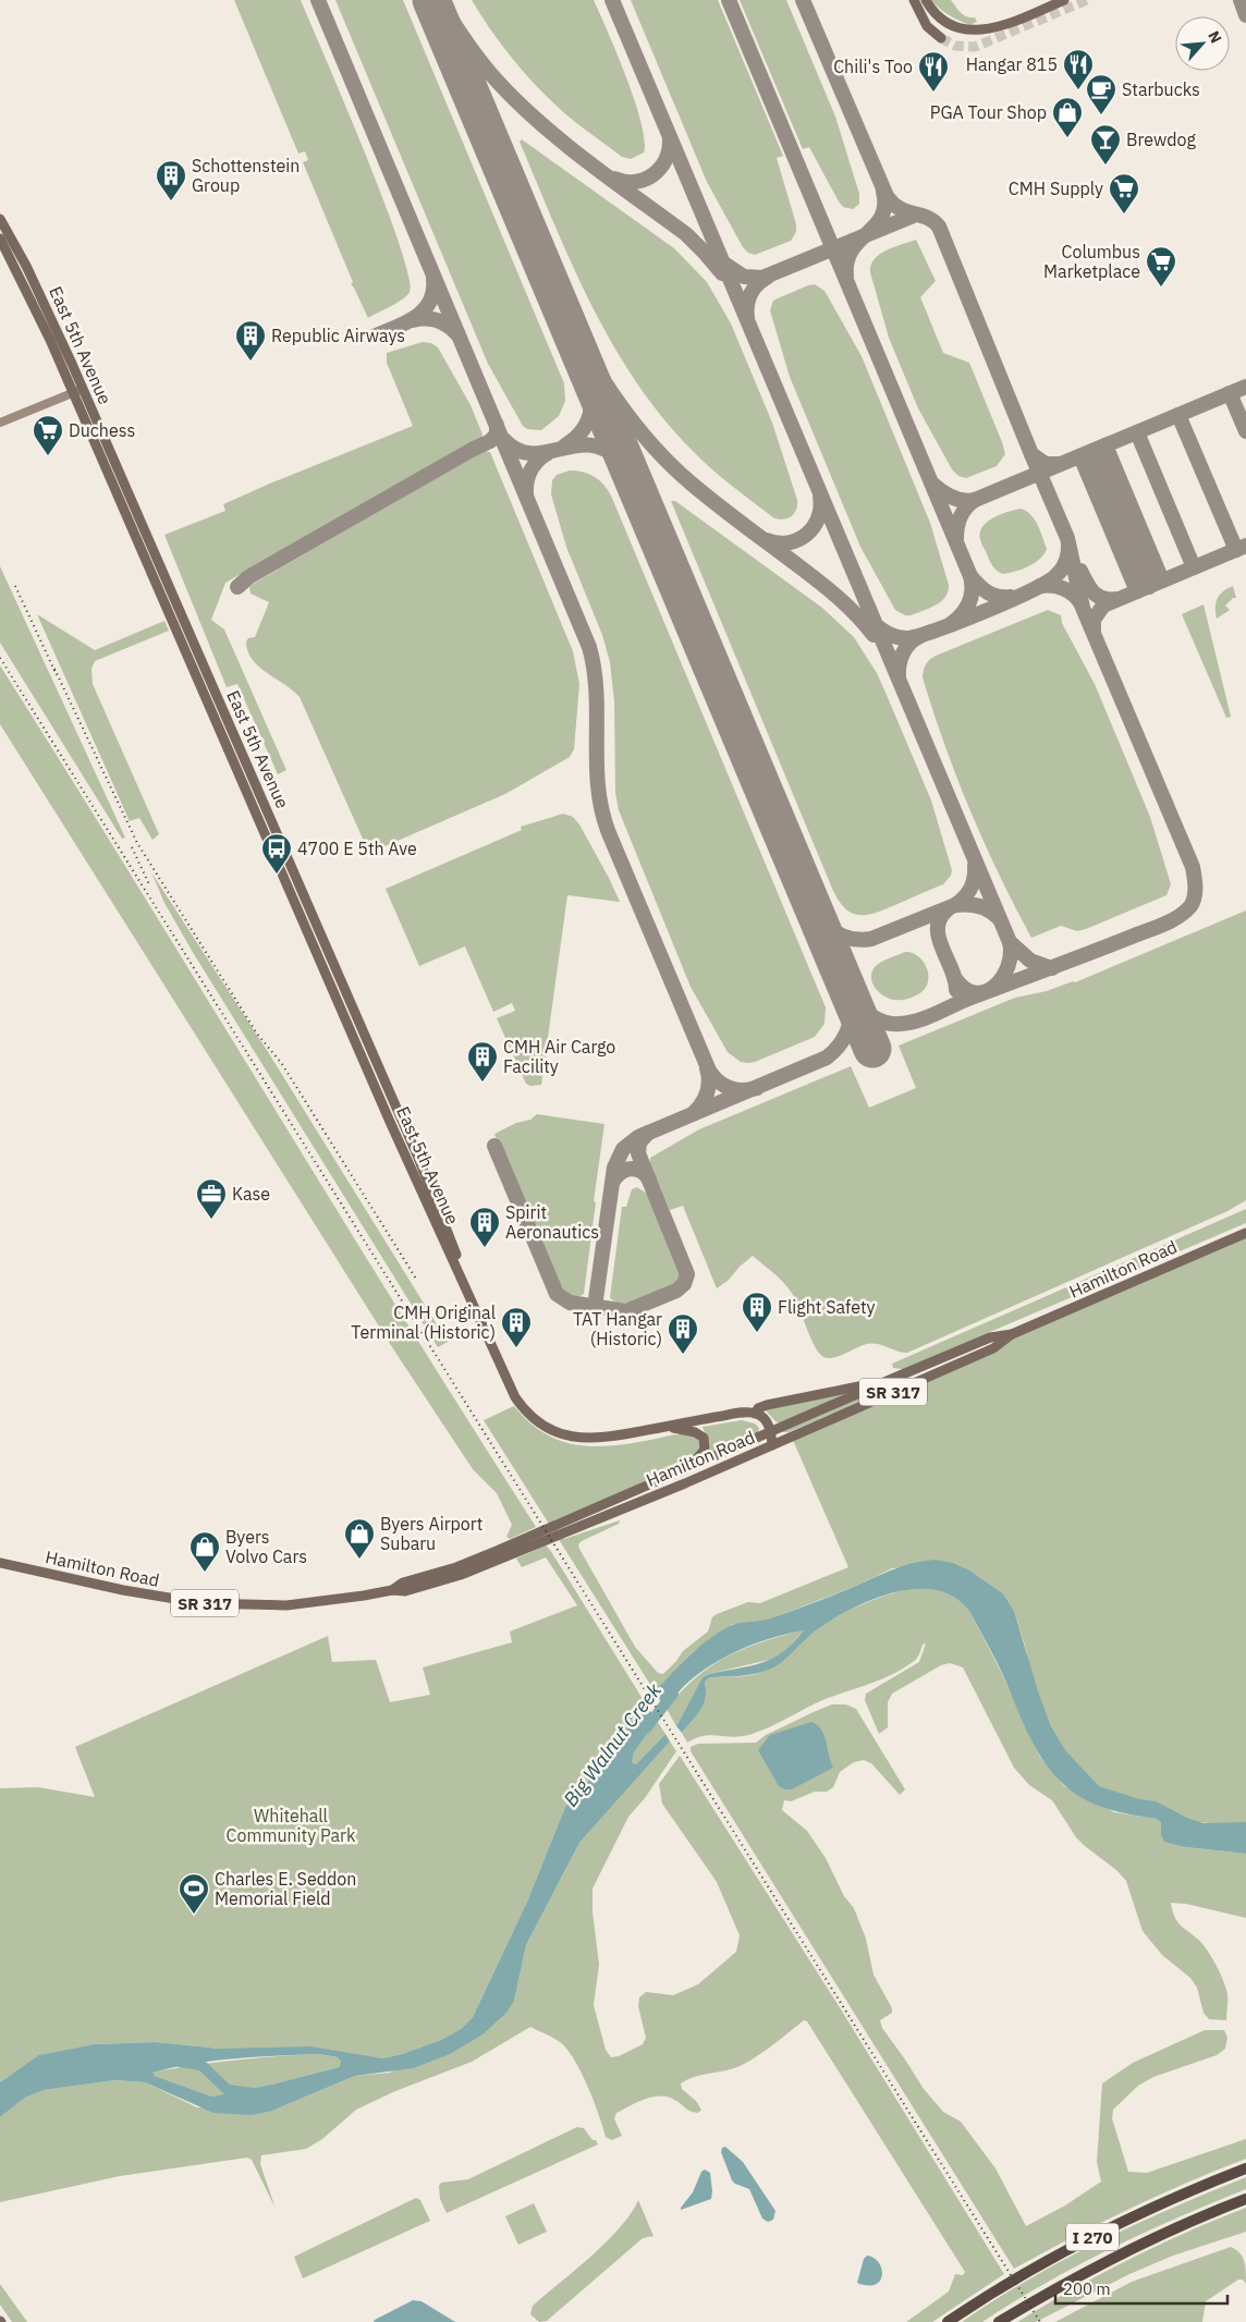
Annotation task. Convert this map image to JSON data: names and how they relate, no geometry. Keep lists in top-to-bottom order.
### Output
{
  "streets": {
    "highway": ["I 270"],
    "main road": ["East 5th Avenue", "Hamilton Road", "SR 317"]
  },
  "water": ["Big Walnut Creek"],
  "parks": ["Whitehall Community Park"],
  "places": {
    "restaurant": ["Hangar 815", "Chili's Too"],
    "cafe": ["Starbucks"],
    "shop": ["PGA Tour Shop", "Byers Airport Subaru", "Byers Volvo Cars"],
    "bar": ["Brewdog"],
    "building": [
      "Schottenstein Group",
      "Republic Airways",
      "CMH Air Cargo Facility",
      "Spirit Aeronautics",
      "Flight Safety",
      "CMH Original Terminal (Historic)",
      "TAT Hangar (Historic)"
    ],
    "supermarket": ["CMH Supply", "Columbus Marketplace", "Duchess"],
    "bus stop": ["4700 E 5th Ave"],
    "office": ["Kase"],
    "sports": ["Charles E. Seddon Memorial Field"]
  },
  "scale_bar": "200 m",
  "north": "top right"
}
